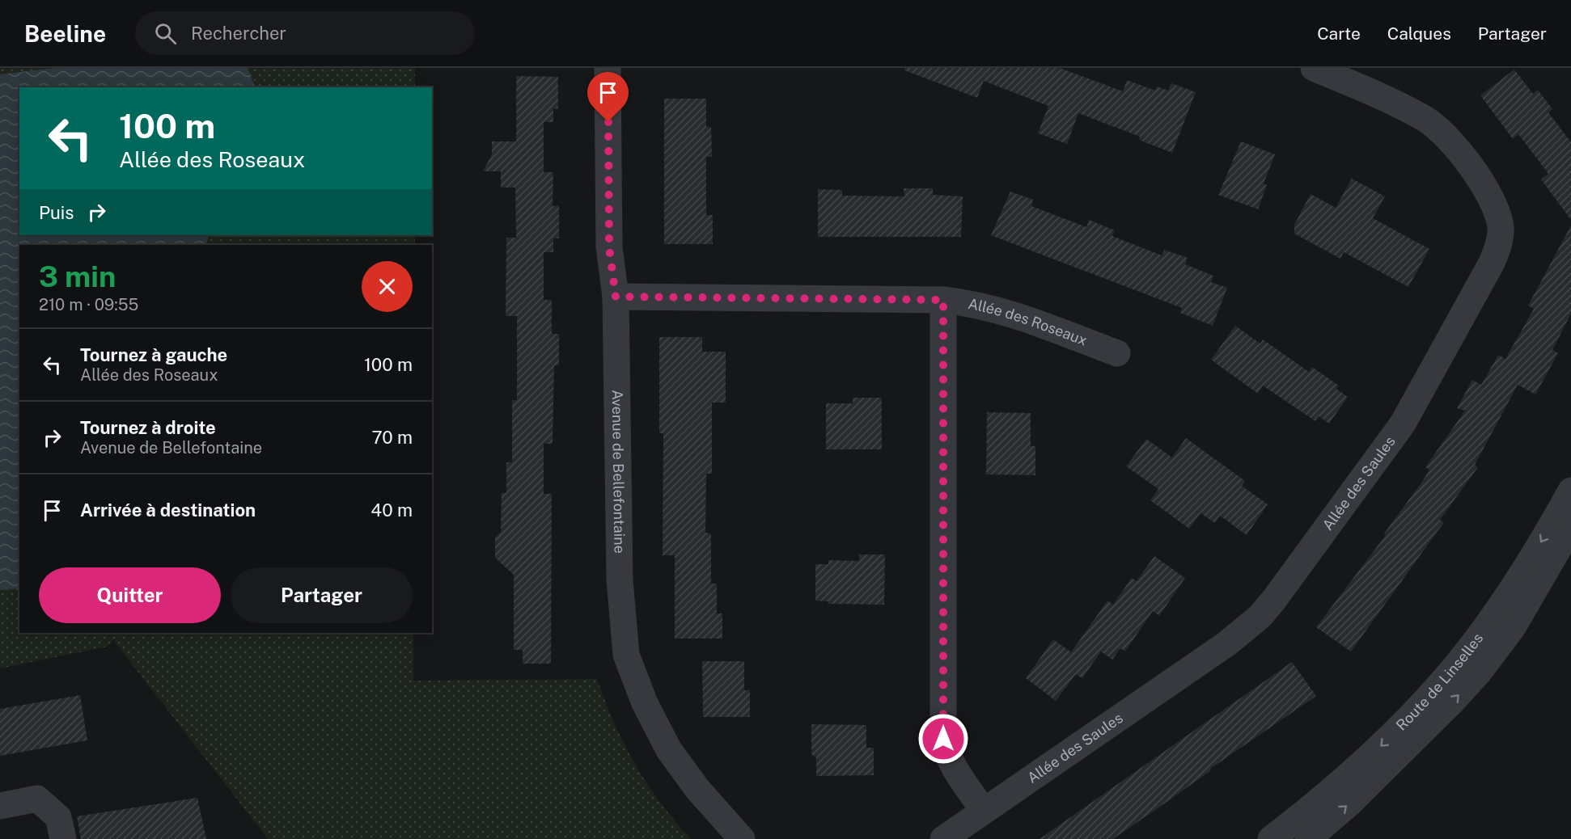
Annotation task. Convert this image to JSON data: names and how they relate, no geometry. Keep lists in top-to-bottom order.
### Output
{
  "streets": {
    "street": [
      "Allée des Roseaux",
      "Avenue de Bellefontaine",
      "Allée des Saules",
      "Route de Linselles"
    ]
  },
  "crossings": [
    ["Allée des Roseaux", "Avenue de Bellefontaine"]
  ],
  "page": {
    "header": "Beeline",
    "search": "Rechercher",
    "nav": ["Carte", "Calques", "Partager"],
    "turn": ["100 m", "Allée des Roseaux"],
    "then": "Puis",
    "heading": ["3 min", "210 m · 09:55"],
    "list": [
      {
        "name": "Tournez à gauche",
        "note": "Allée des Roseaux",
        "value": "100 m"
      },
      {
        "name": "Tournez à droite",
        "note": "Avenue de Bellefontaine",
        "value": "70 m"
      },
      {
        "name": "Arrivée à destination",
        "value": "40 m"
      }
    ],
    "buttons": ["Quitter", "Partager"]
  }
}
